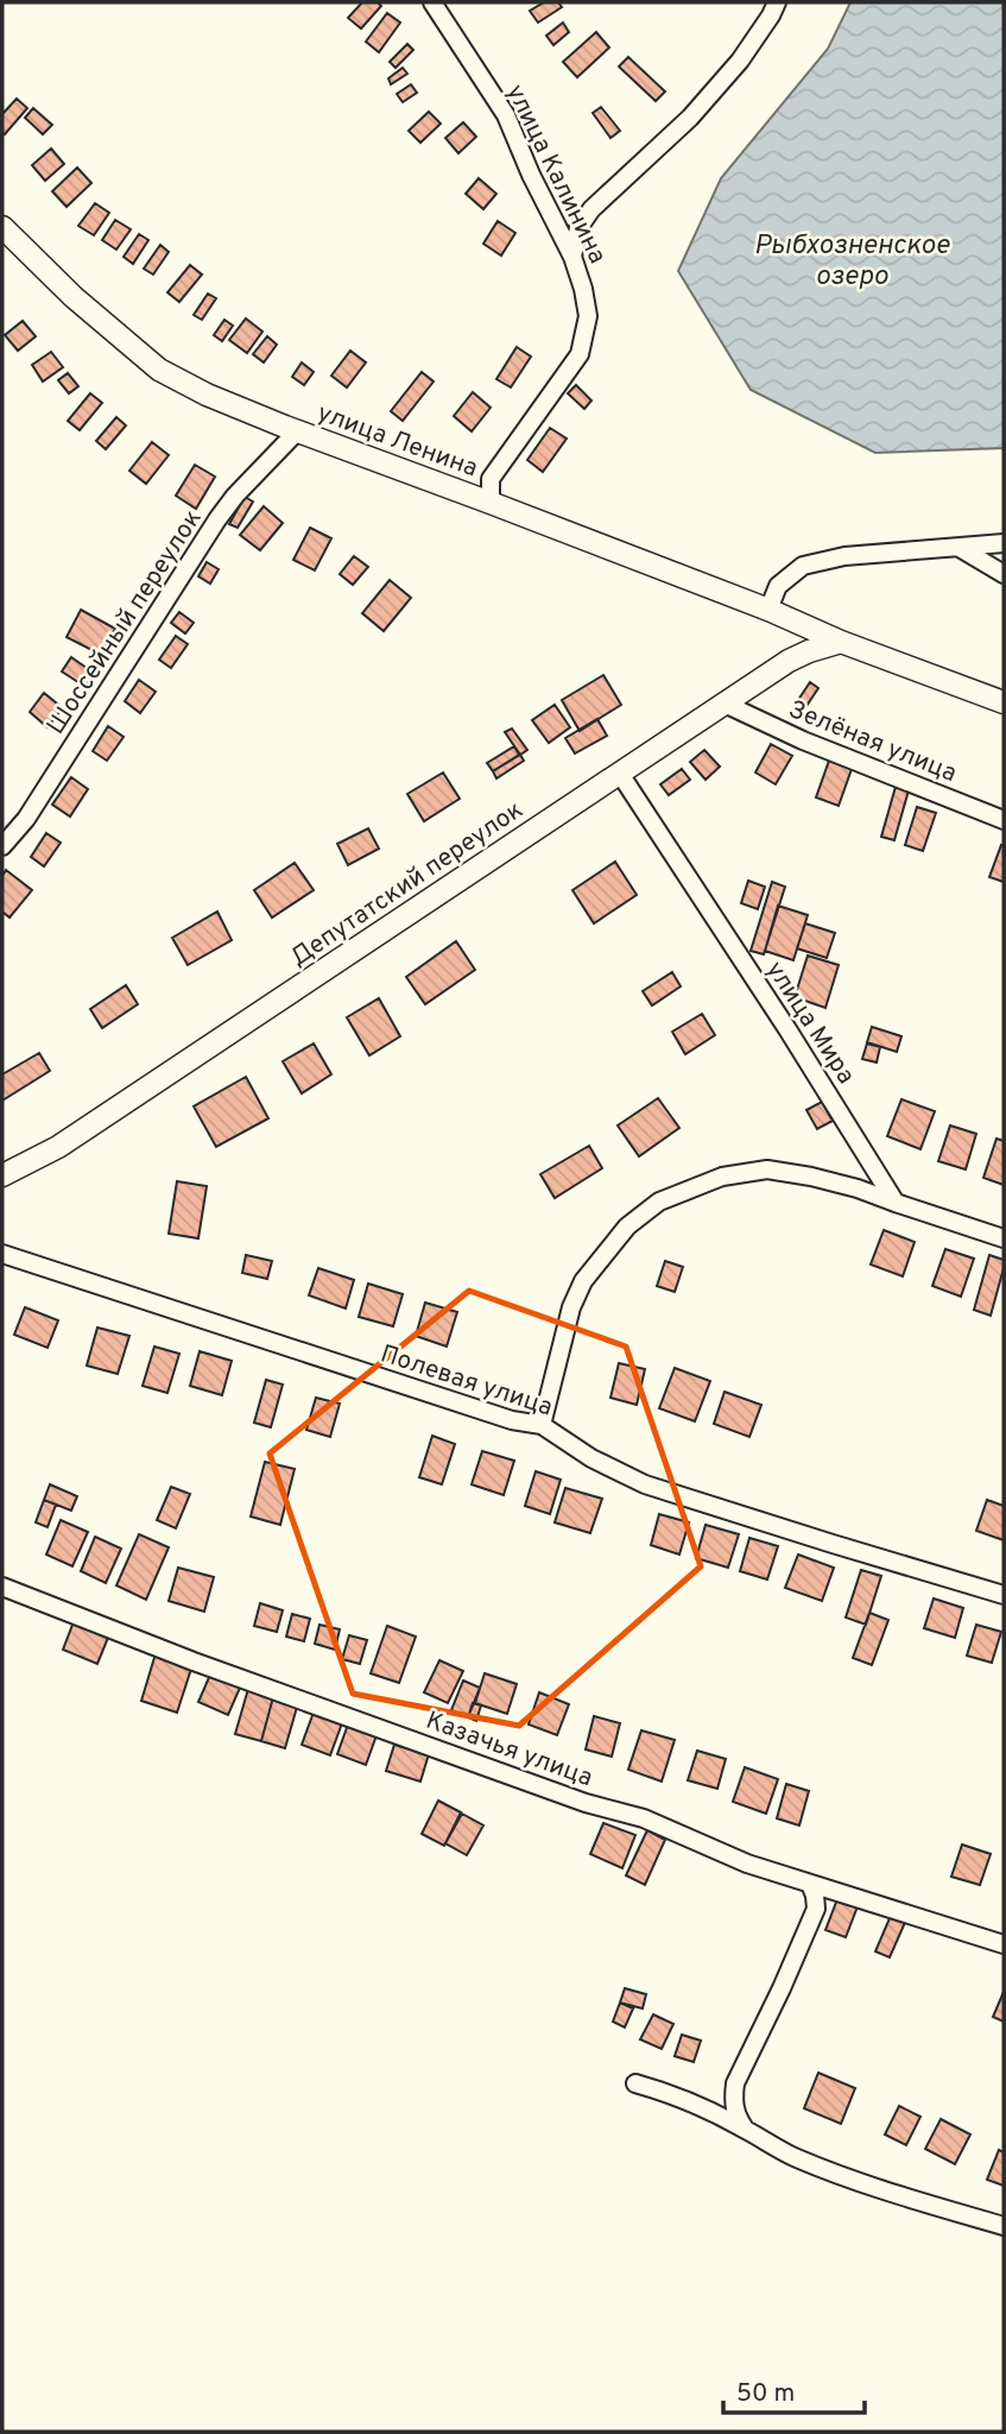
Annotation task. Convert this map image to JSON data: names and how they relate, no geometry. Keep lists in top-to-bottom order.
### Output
{
  "streets": {
    "street": [
      "улица Калинина",
      "улица Ленина",
      "Шоссейный переулок",
      "Зелёная улица",
      "Депутатский переулок",
      "улица Мира",
      "Полевая улица",
      "Казачья улица"
    ]
  },
  "crossings": [
    ["улица Калинина", "улица Ленина"],
    ["улица Ленина", "Шоссейный переулок"],
    ["улица Ленина", "Депутатский переулок"],
    ["Зелёная улица", "Депутатский переулок"],
    ["Депутатский переулок", "улица Мира"]
  ],
  "water": ["Рыбхозненское озеро"],
  "scale_bar": "50 m"
}
